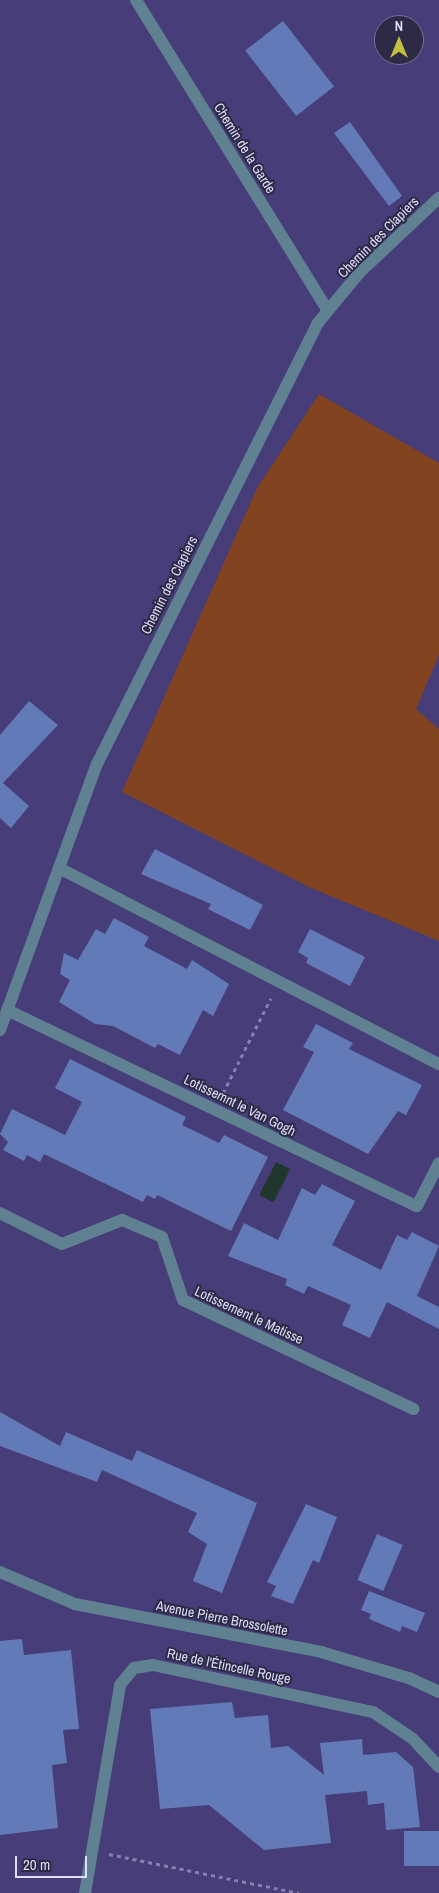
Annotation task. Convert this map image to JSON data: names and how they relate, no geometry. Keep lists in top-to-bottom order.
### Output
{
  "streets": {
    "street": [
      "Chemin de la Garde",
      "Chemin des Clapiers",
      "Lotissemnt le Van Gogh",
      "Lotissement le Matisse",
      "Avenue Pierre Brossolette",
      "Rue de l'Étincelle Rouge"
    ]
  },
  "crossings": [
    ["Chemin de la Garde", "Chemin des Clapiers"],
    ["Chemin des Clapiers", "Lotissemnt le Van Gogh"]
  ],
  "scale_bar": "20 m",
  "north": "top"
}
